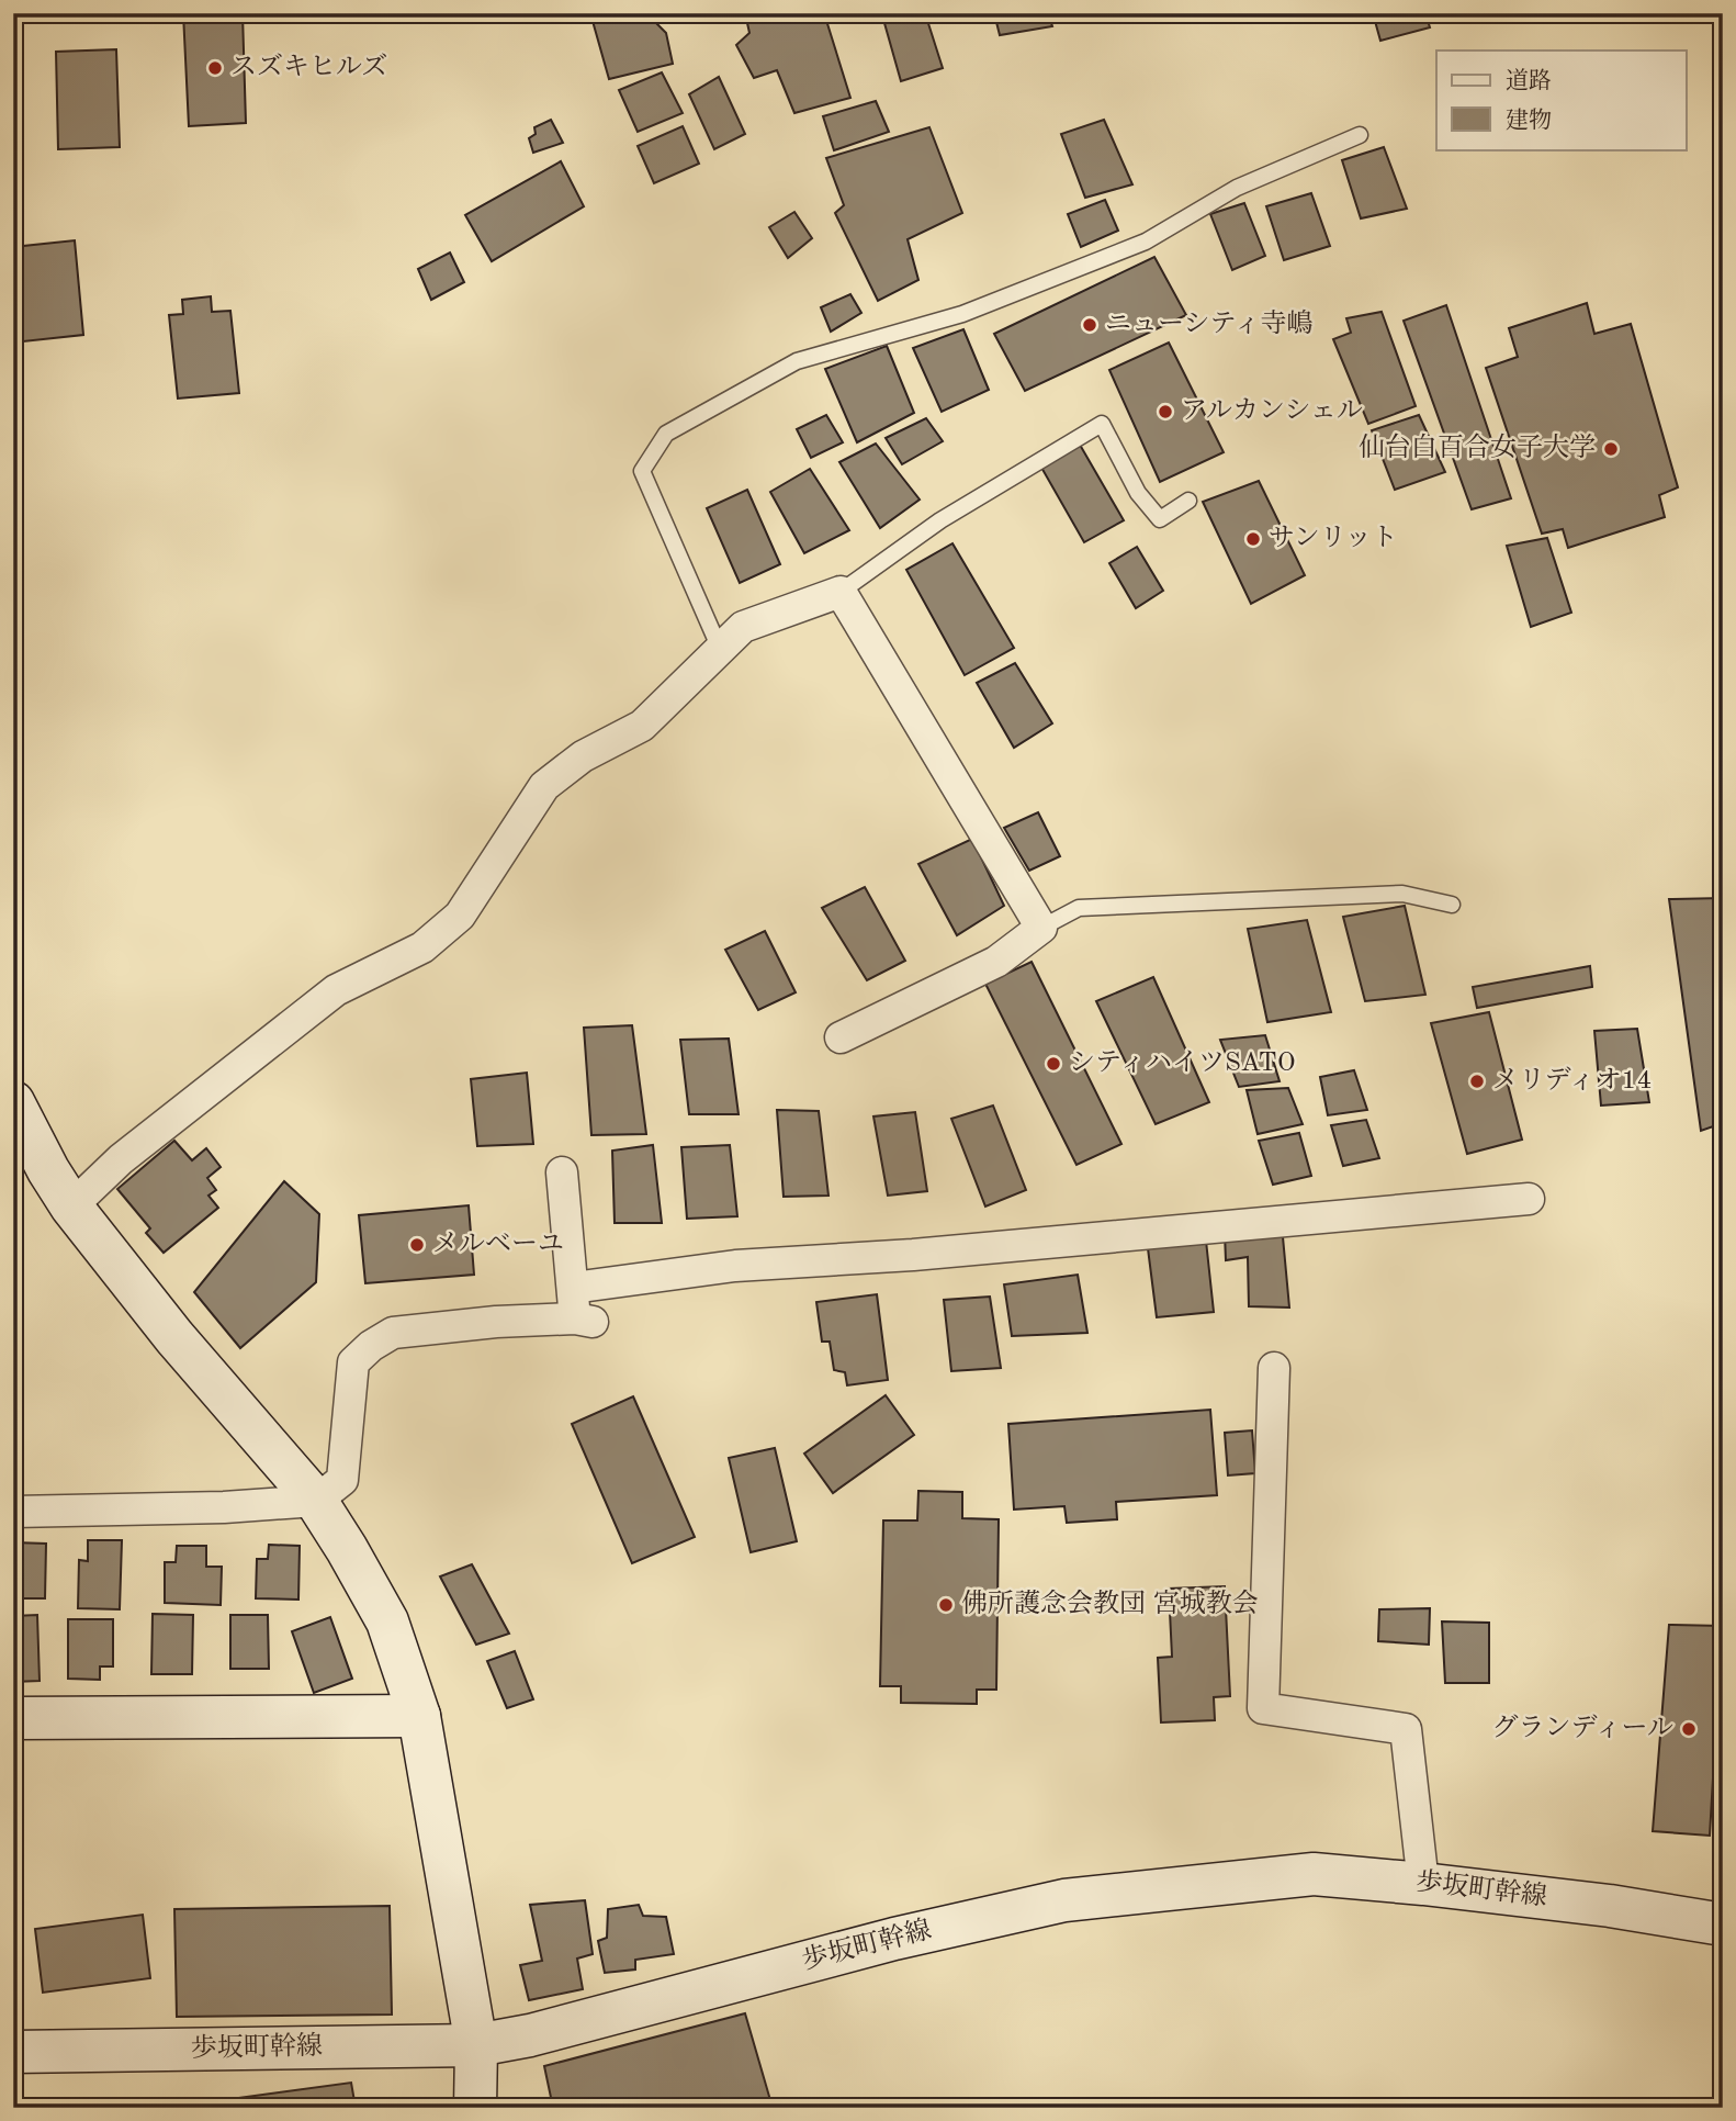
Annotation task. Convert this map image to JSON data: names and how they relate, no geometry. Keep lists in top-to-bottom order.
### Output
{
  "streets": {
    "street": ["歩坂町幹線"]
  },
  "places": [
    "スズキヒルズ",
    "ニューシティ寺嶋",
    "アルカンシェル",
    "仙台白百合女子大学",
    "サンリット",
    "シティハイツSATO",
    "メリディオ14",
    "メルベーユ",
    "佛所護念会教団 宮城教会",
    "グランディール"
  ],
  "legend": ["道路", "建物"]
}
